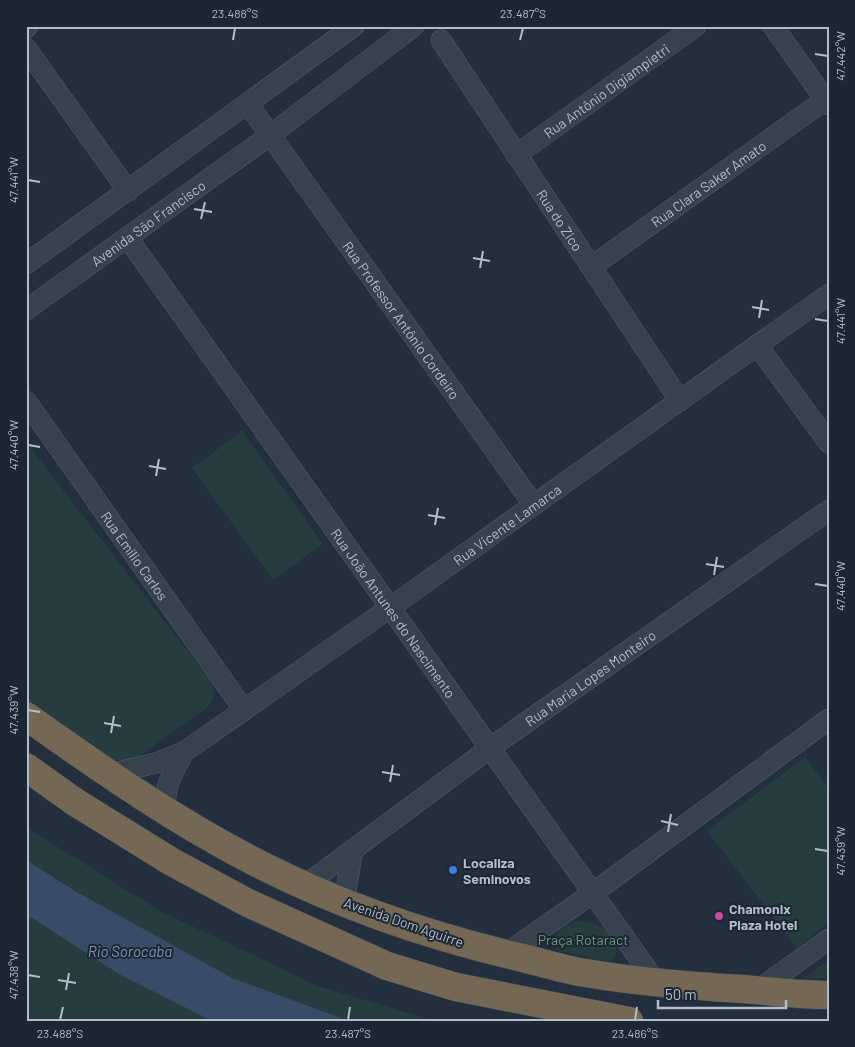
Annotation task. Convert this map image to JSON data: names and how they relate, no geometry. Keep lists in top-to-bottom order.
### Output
{
  "streets": {
    "highway": ["Avenida Dom Aguirre"],
    "street": [
      "Rua Antônio Digiampietri",
      "Rua Clara Saker Amato",
      "Rua do Zico",
      "Avenida São Francisco",
      "Rua Professor Antônio Cordeiro",
      "Rua Vicente Lamarca",
      "Rua Emílio Carlos",
      "Rua João Antunes do Nascimento",
      "Rua Maria Lopes Monteiro"
    ]
  },
  "crossings": [
    ["Rua Antônio Digiampietri", "Rua do Zico"],
    ["Rua Clara Saker Amato", "Rua do Zico"],
    ["Rua do Zico", "Avenida São Francisco"],
    ["Rua do Zico", "Rua Vicente Lamarca"],
    ["Avenida São Francisco", "Rua Professor Antônio Cordeiro"],
    ["Avenida São Francisco", "Rua João Antunes do Nascimento"],
    ["Rua Professor Antônio Cordeiro", "Rua Vicente Lamarca"],
    ["Rua Vicente Lamarca", "Rua Emílio Carlos"],
    ["Rua Vicente Lamarca", "Rua João Antunes do Nascimento"],
    ["Rua Vicente Lamarca", "Avenida Dom Aguirre"],
    ["Rua João Antunes do Nascimento", "Rua Maria Lopes Monteiro"],
    ["Rua João Antunes do Nascimento", "Avenida Dom Aguirre"],
    ["Rua Maria Lopes Monteiro", "Avenida Dom Aguirre"]
  ],
  "water": ["Rio Sorocaba"],
  "parks": ["Praça Rotaract"],
  "places": ["Localiza Seminovos", "Chamonix Plaza Hotel"],
  "scale_bar": "50 m",
  "coordinates": [
    "23.488°S",
    "23.487°S",
    "47.442°W",
    "47.441°W",
    "47.440°W",
    "47.439°W",
    "47.438°W",
    "23.486°S"
  ]
}
